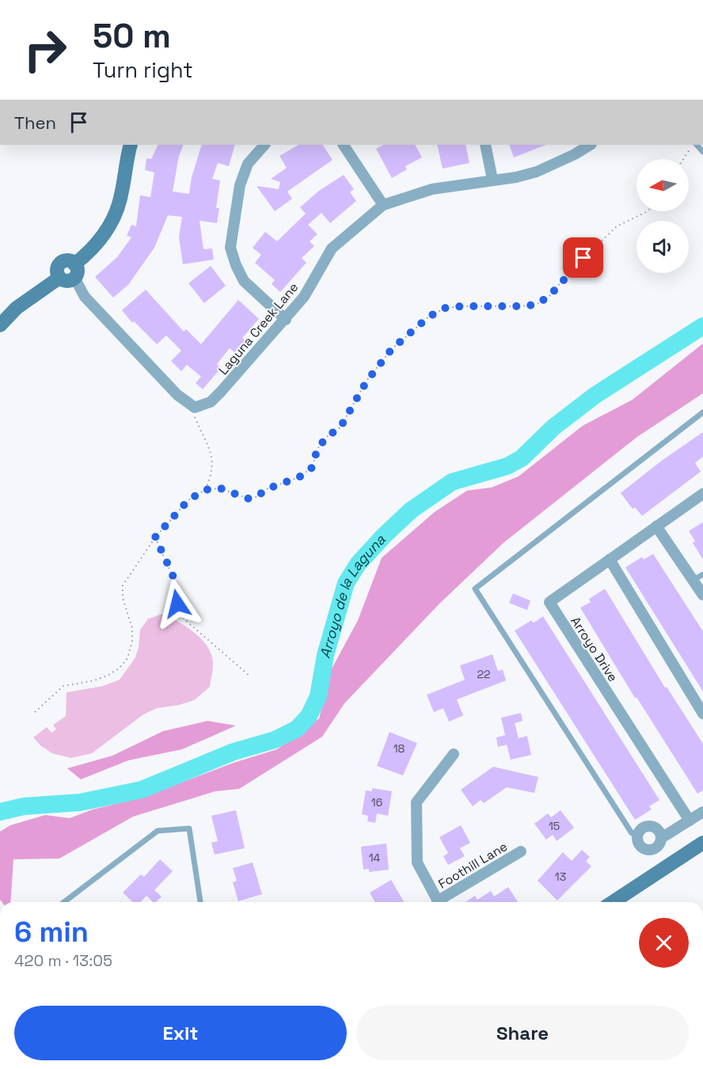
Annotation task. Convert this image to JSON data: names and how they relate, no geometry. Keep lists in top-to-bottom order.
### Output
{
  "streets": {
    "street": ["Laguna Creek Lane", "Arroyo Drive", "Foothill Lane"]
  },
  "water": ["Arroyo de la Laguna"],
  "house_numbers": [
    "22",
    "18",
    "16",
    "15",
    "14",
    "13"
  ],
  "north": "left",
  "page": {
    "turn": ["50 m", "Turn right"],
    "then": "Then",
    "heading": ["6 min", "420 m · 13:05"],
    "buttons": ["Exit", "Share"]
  }
}
